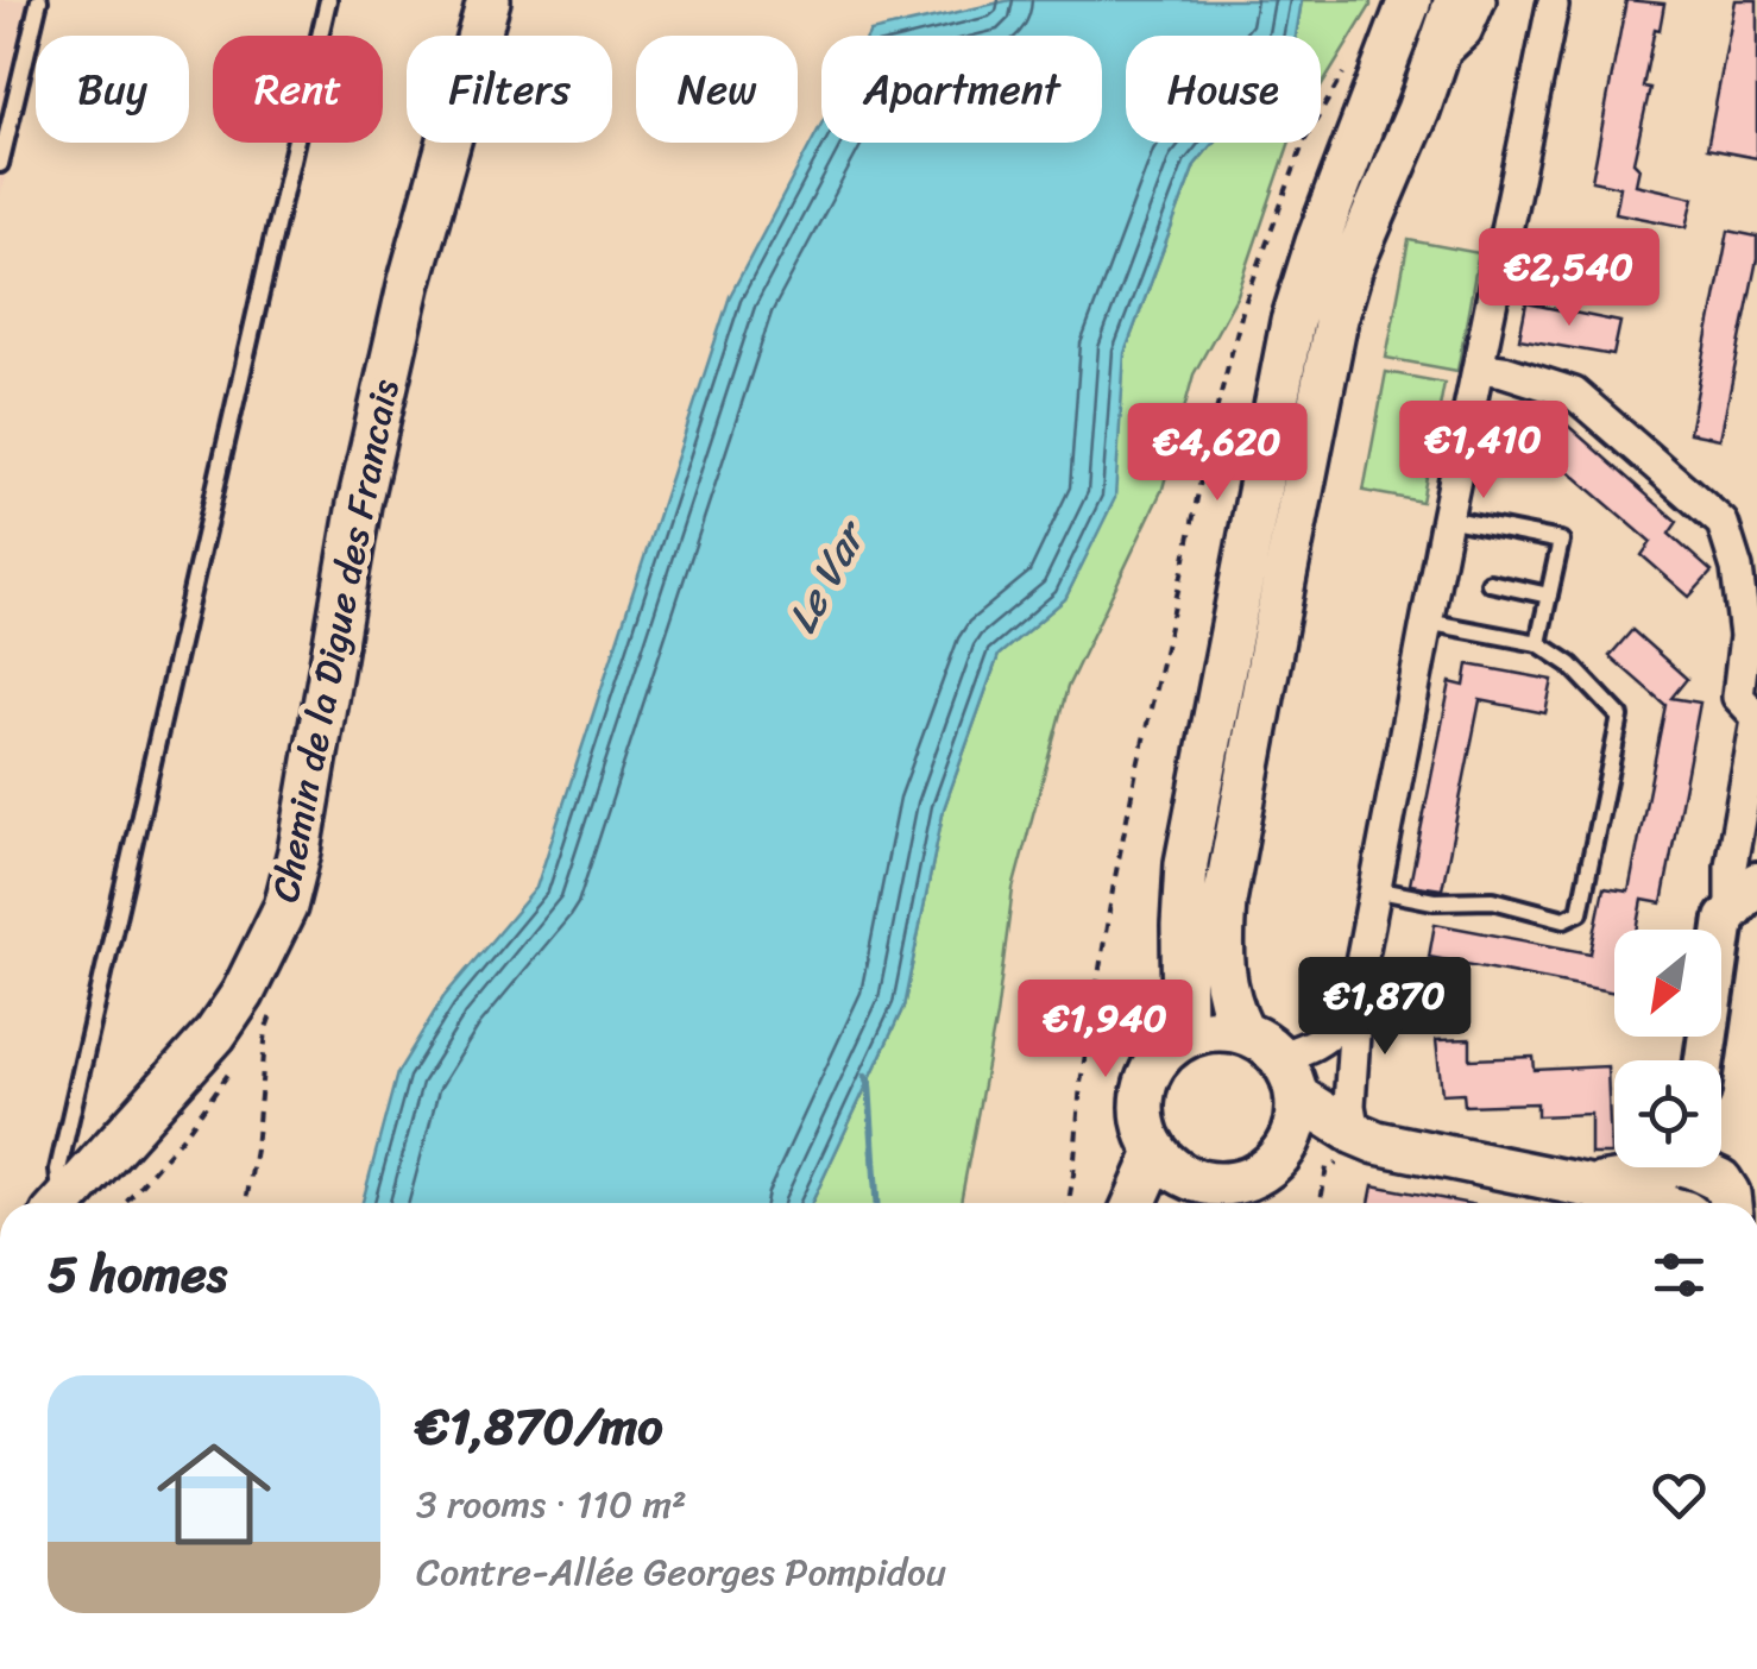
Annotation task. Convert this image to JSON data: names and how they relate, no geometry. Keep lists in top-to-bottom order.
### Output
{
  "streets": {
    "main road": ["Chemin de la Digue des Francais"]
  },
  "water": ["Le Var"],
  "north": "bottom left",
  "page": {
    "chip": [
      "Buy",
      "Rent",
      "Filters",
      "New",
      "Apartment",
      "House"
    ],
    "price": [
      "€2,540",
      "€1,410",
      "€4,620",
      "€1,870",
      "€1,940"
    ],
    "heading": "5 homes",
    "list": [
      {
        "name": "€1,870/mo",
        "note": "3 rooms · 110 m² · Contre-Allée Georges Pompidou"
      }
    ]
  }
}
